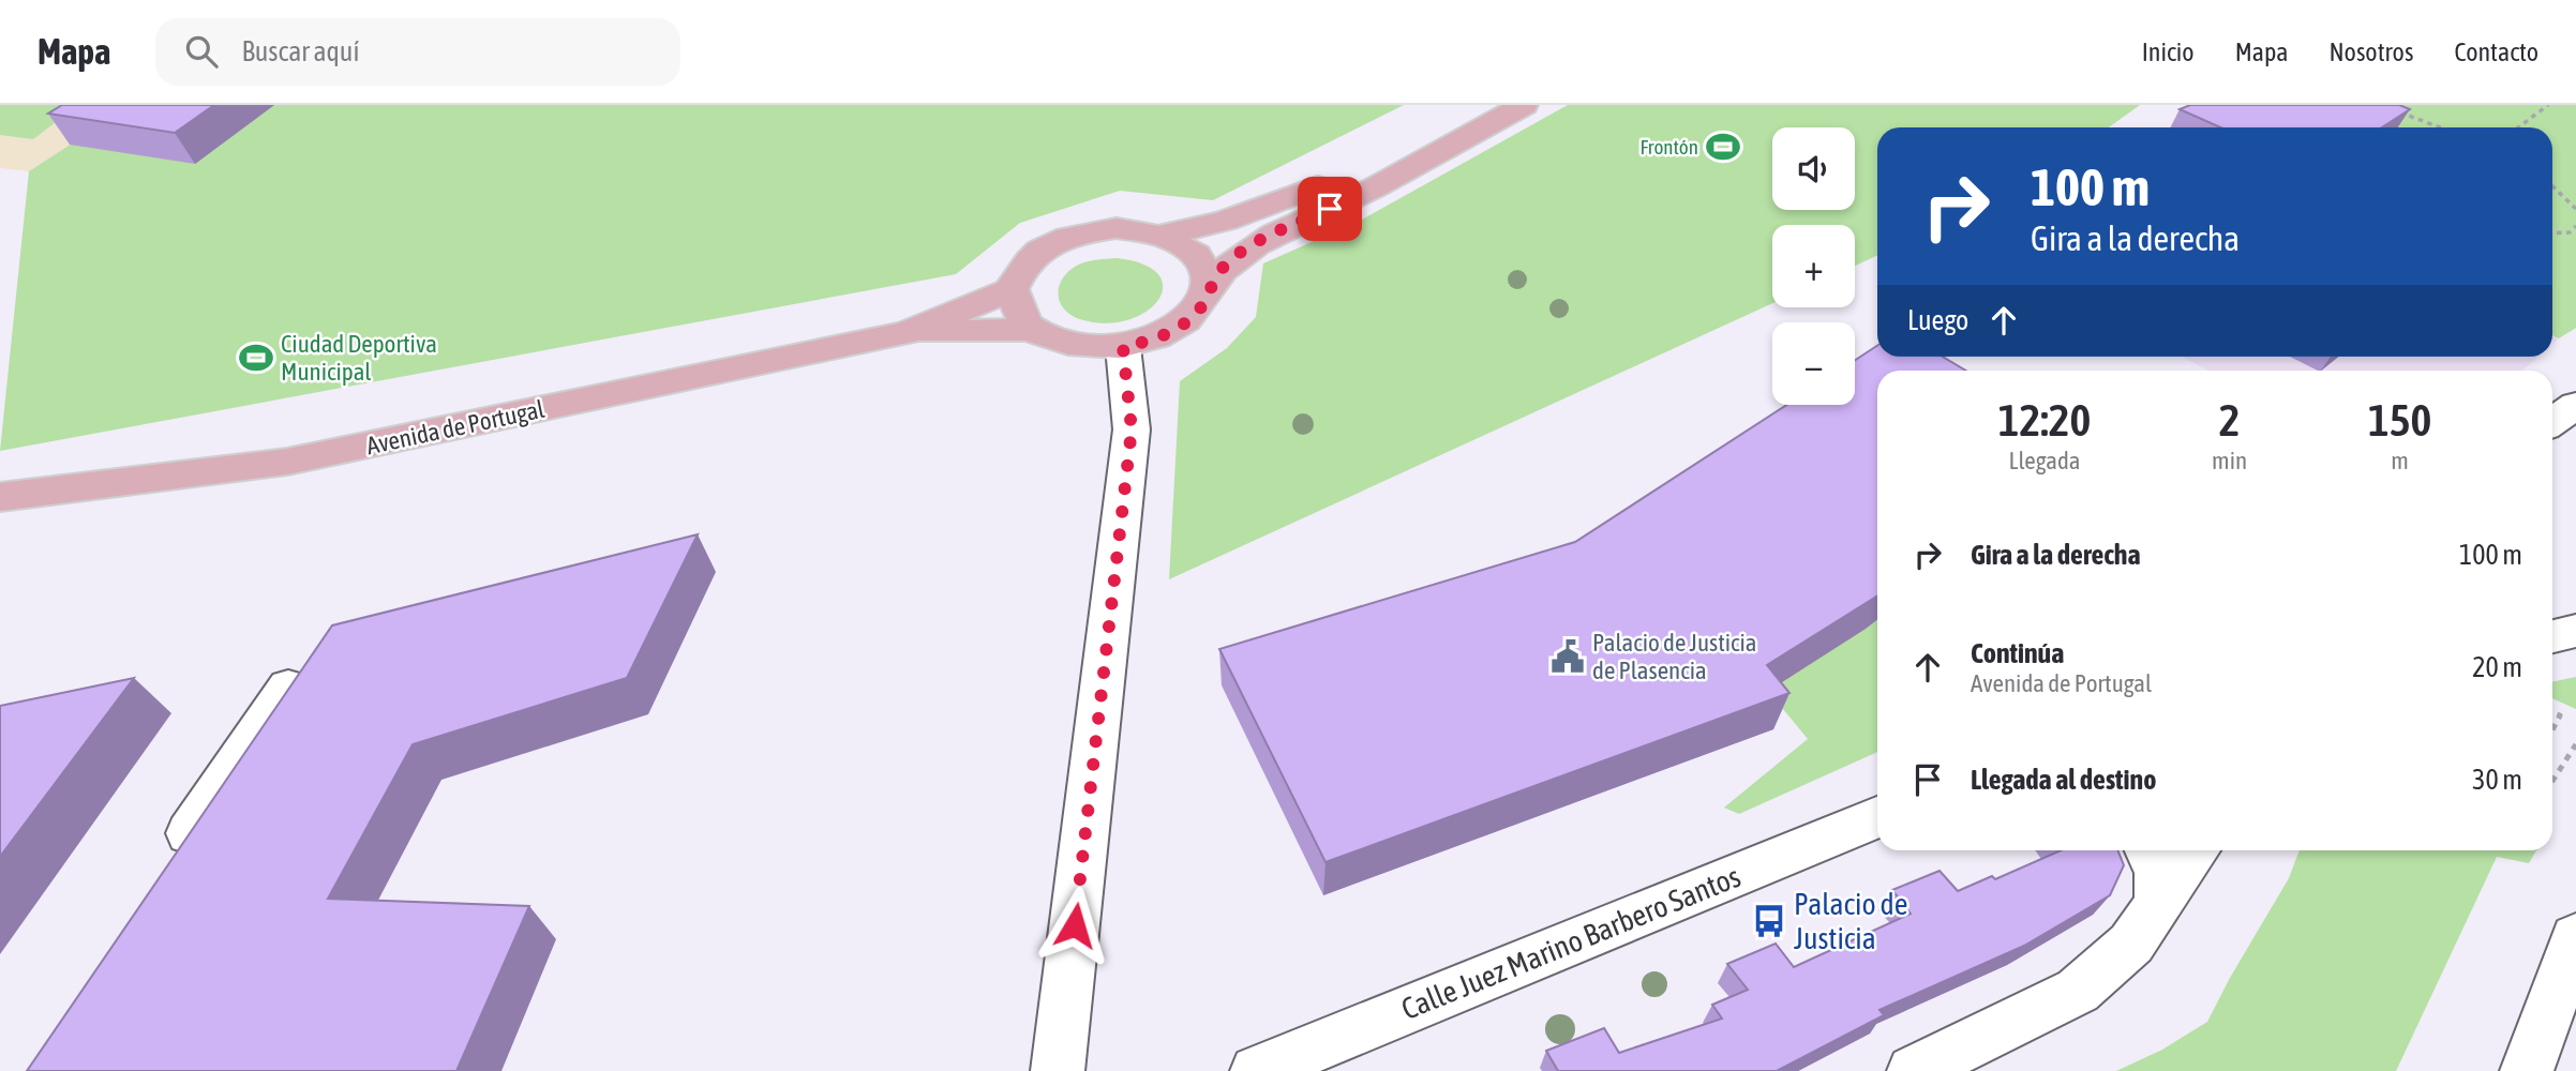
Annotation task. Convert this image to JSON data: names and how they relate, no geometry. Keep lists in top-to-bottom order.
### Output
{
  "streets": {
    "main road": ["Avenida de Portugal"],
    "street": ["Calle Juez Marino Barbero Santos"]
  },
  "places": {
    "sports": ["Frontón", "Ciudad Deportiva Municipal"],
    "public building": ["Palacio de Justicia de Plasencia"],
    "bus stop": ["Palacio de Justicia"]
  },
  "page": {
    "header": "Mapa",
    "search": "Buscar aquí",
    "nav": [
      "Inicio",
      "Mapa",
      "Nosotros",
      "Contacto"
    ],
    "map_buttons": ["+", "−"],
    "turn": ["100 m", "Gira a la derecha"],
    "then": "Luego",
    "eta": [
      "12:20",
      "Llegada",
      "2",
      "min",
      "150",
      "m"
    ],
    "list": [
      {
        "name": "Gira a la derecha",
        "value": "100 m"
      },
      {
        "name": "Continúa",
        "note": "Avenida de Portugal",
        "value": "20 m"
      },
      {
        "name": "Llegada al destino",
        "value": "30 m"
      }
    ]
  }
}
